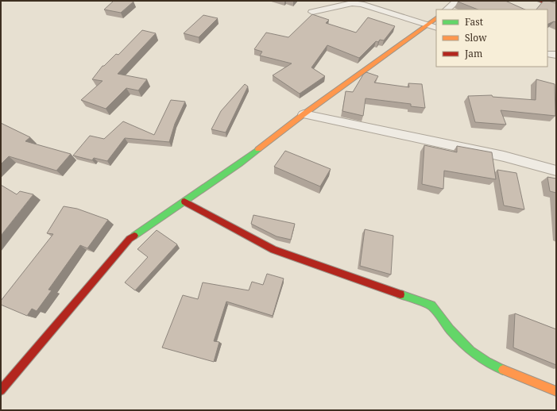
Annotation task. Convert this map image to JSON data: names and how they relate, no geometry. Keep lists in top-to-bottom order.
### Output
{
  "legend": ["Fast", "Slow", "Jam"]
}
